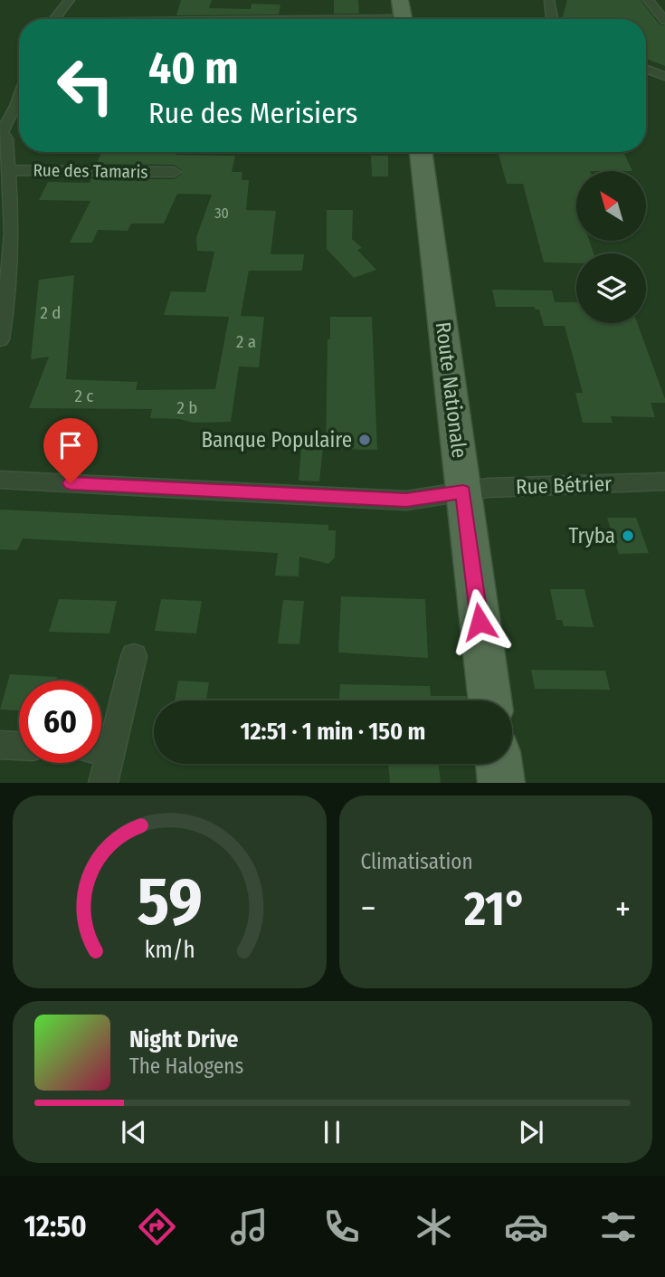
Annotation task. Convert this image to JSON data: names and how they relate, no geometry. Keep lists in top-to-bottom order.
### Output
{
  "streets": {
    "main road": ["Route Nationale"],
    "street": ["Rue des Tamaris", "Rue Bétrier"]
  },
  "crossings": [
    ["Route Nationale", "Rue Bétrier"]
  ],
  "places": ["Banque Populaire", "Tryba"],
  "house_numbers": [
    "30",
    "2 d",
    "2 a",
    "2 c",
    "2 b"
  ],
  "north": "top left",
  "page": {
    "turn": ["40 m", "Rue des Merisiers"],
    "limit": "60",
    "trip": "12:51 · 1 min · 150 m",
    "tile": "Climatisation",
    "heat": ["−", "21°", "+"],
    "song": ["Night Drive", "The Halogens"],
    "tabs": "12:50",
    "gauge": ["59", "km/h"]
  }
}
